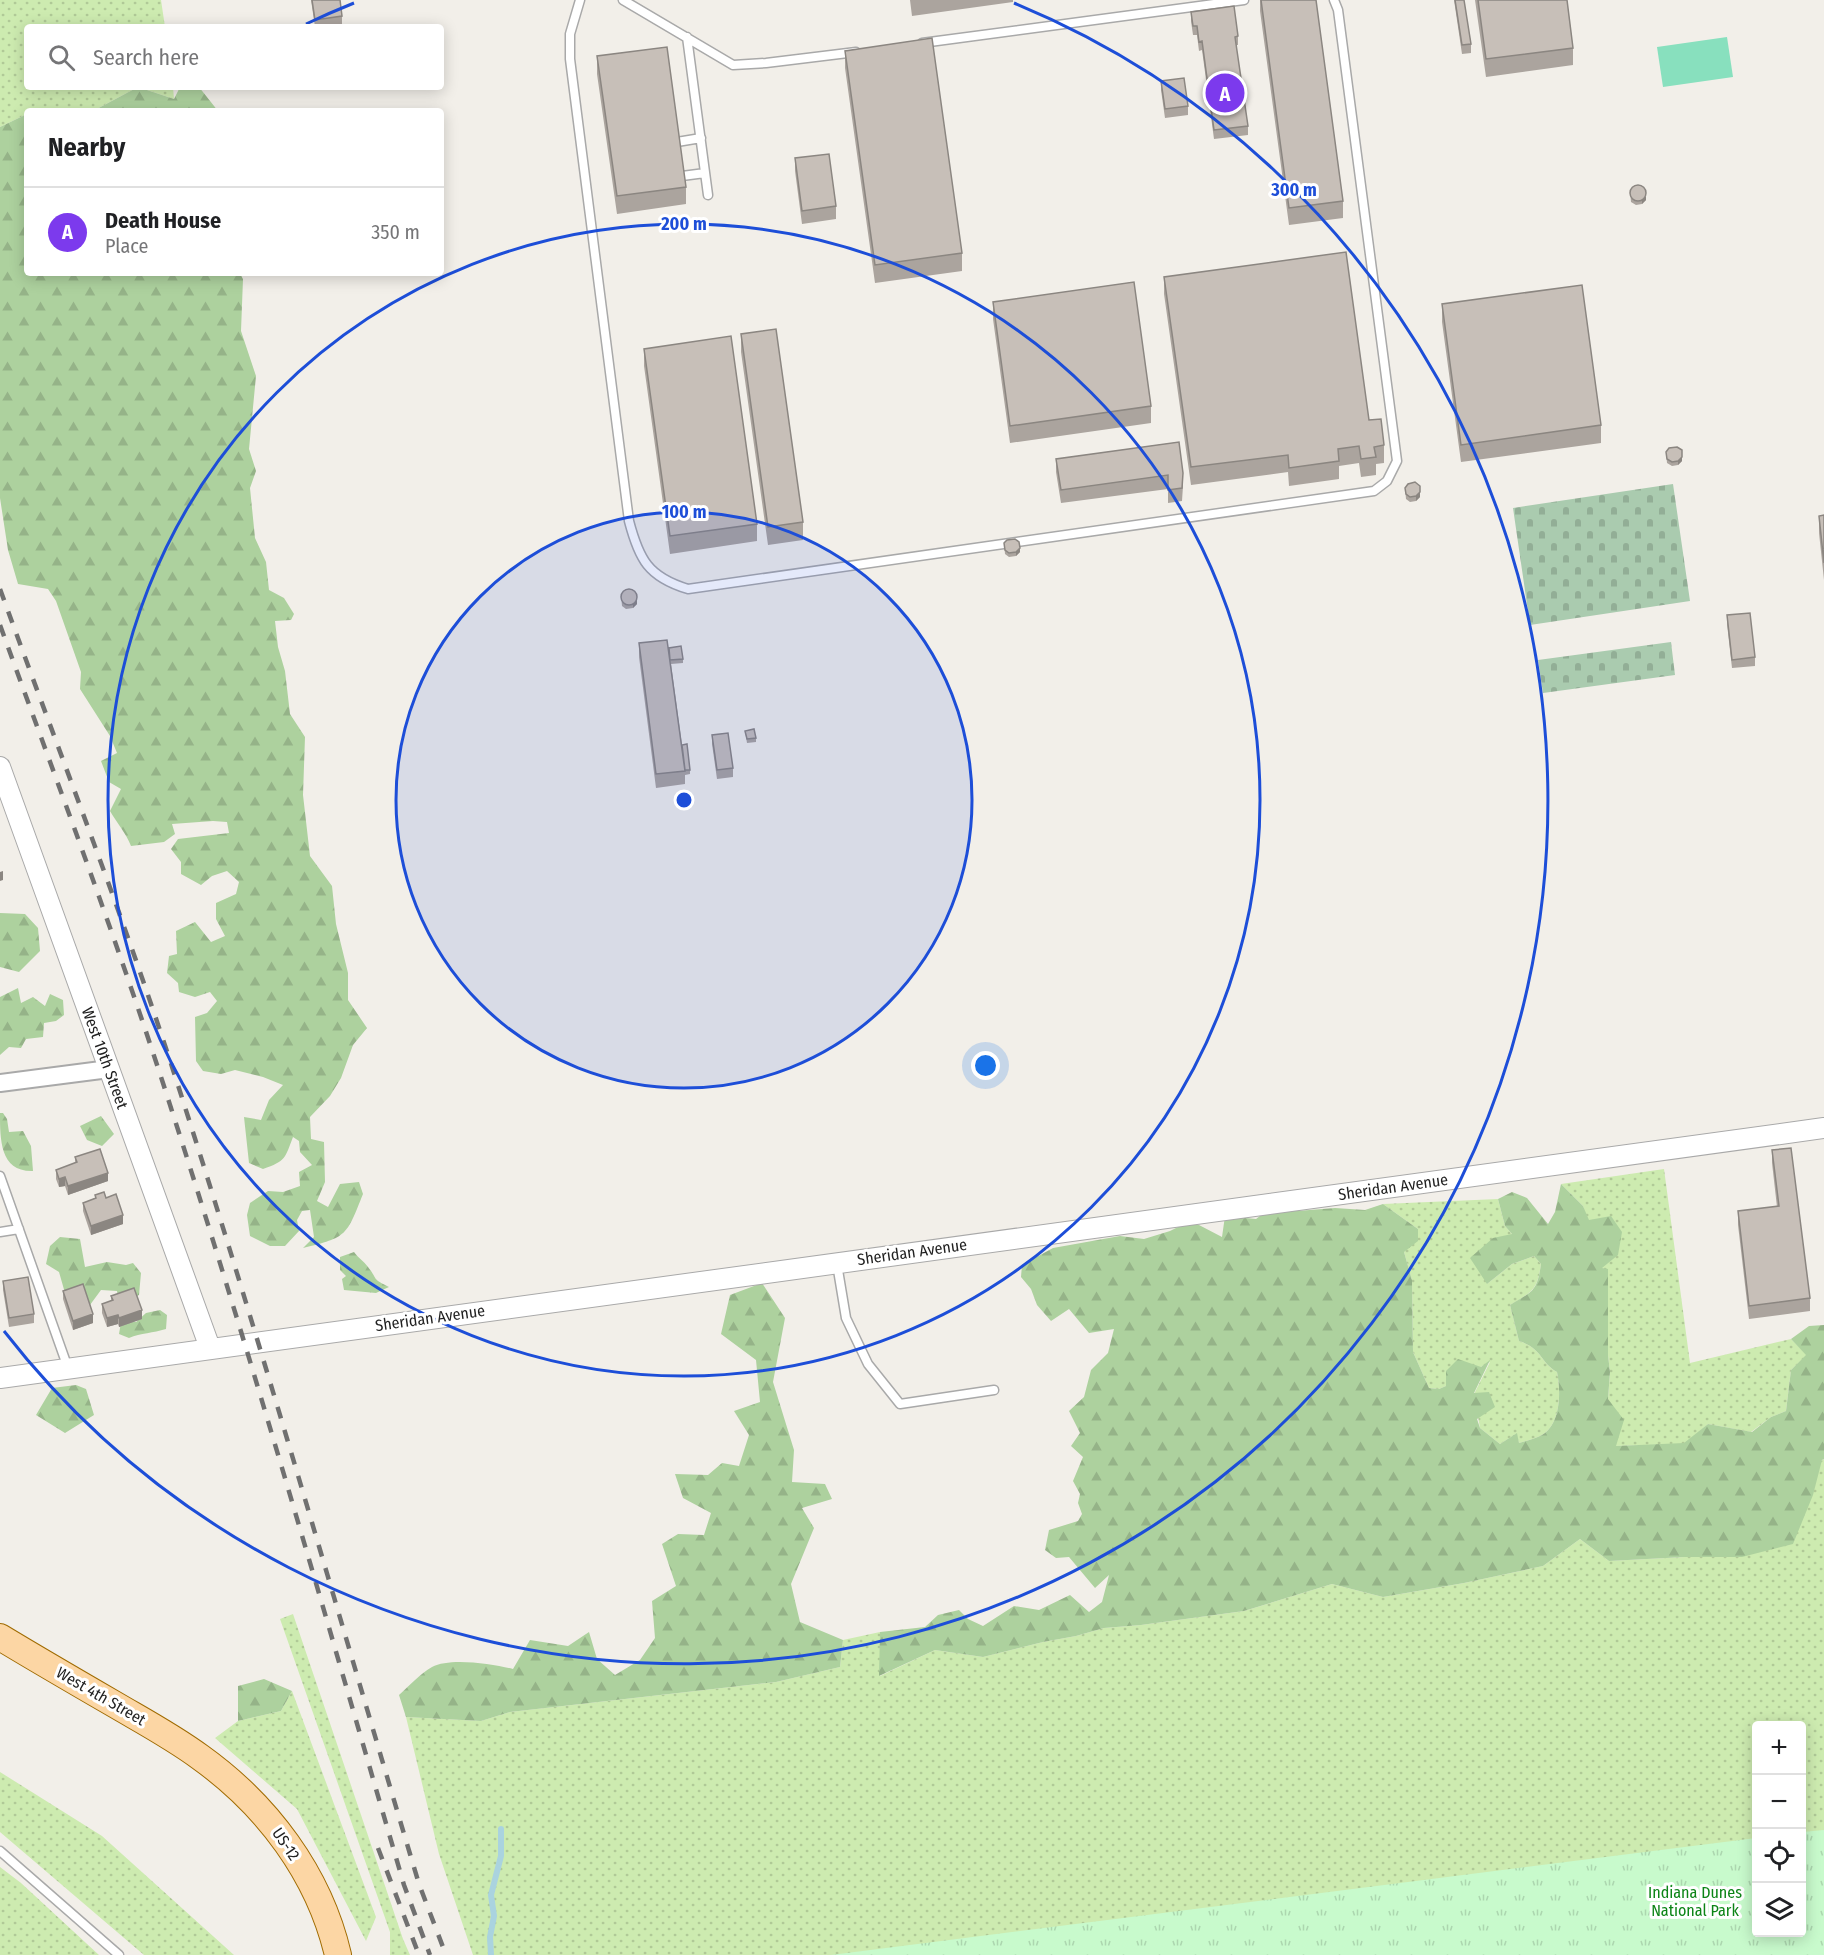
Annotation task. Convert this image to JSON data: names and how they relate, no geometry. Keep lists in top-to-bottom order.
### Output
{
  "streets": {
    "main road": ["West 4th Street", "US-12"],
    "street": ["West 10th Street", "Sheridan Avenue"]
  },
  "crossings": [
    ["West 10th Street", "Sheridan Avenue"],
    ["West 4th Street", "US-12"]
  ],
  "parks": ["Indiana Dunes National Park"],
  "page": {
    "search": "Search here",
    "pins": "A",
    "heading": "Nearby",
    "list": [
      {
        "mark": "A",
        "name": "Death House",
        "note": "Place",
        "value": "350 m"
      }
    ],
    "map_buttons": ["+", "−"]
  },
  "rings": ["300 m", "200 m", "100 m"]
}
